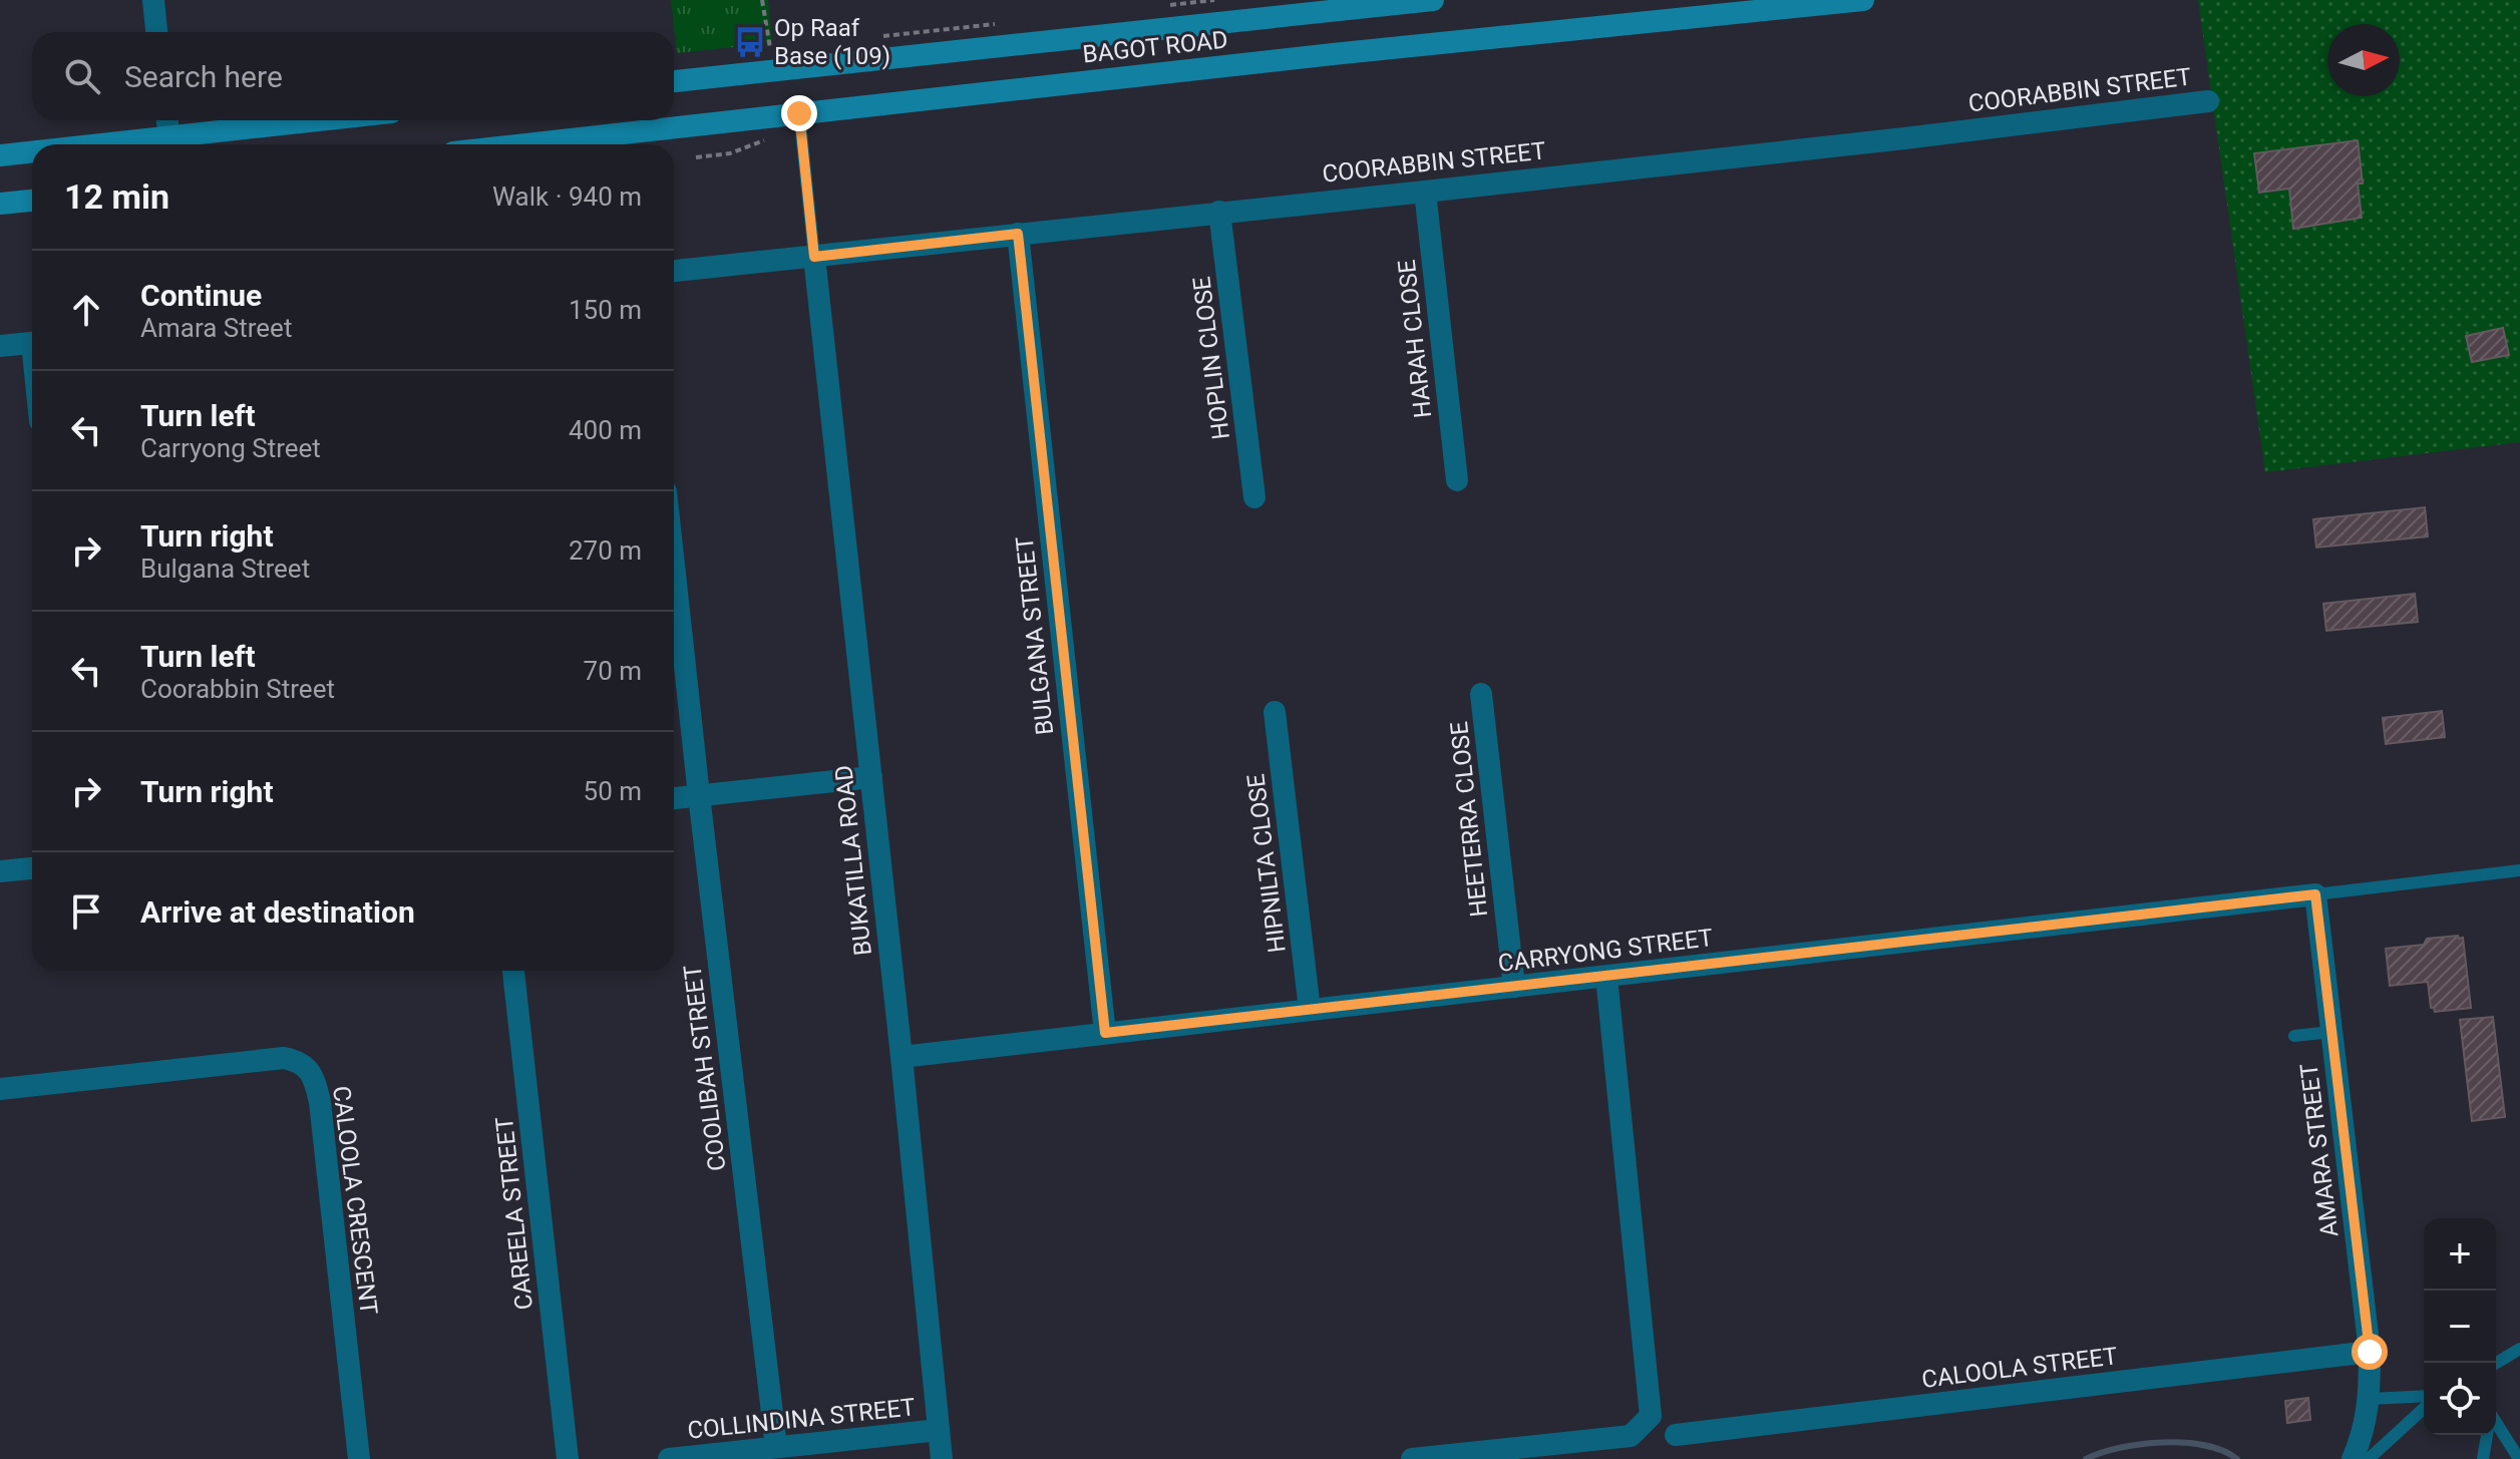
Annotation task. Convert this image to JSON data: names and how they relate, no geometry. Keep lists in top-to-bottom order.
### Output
{
  "streets": {
    "main road": ["BAGOT ROAD"],
    "street": [
      "COORABBIN STREET",
      "HARAH CLOSE",
      "HOPLIN CLOSE",
      "BULGANA STREET",
      "HEETERRA CLOSE",
      "BUKATILLA ROAD",
      "HIPNILTA CLOSE",
      "CARRYONG STREET",
      "COOLIBAH STREET",
      "AMARA STREET",
      "CALOOLA CRESCENT",
      "CAREELA STREET",
      "CALOOLA STREET",
      "COLLINDINA STREET"
    ]
  },
  "crossings": [
    ["COORABBIN STREET", "HARAH CLOSE"],
    ["COORABBIN STREET", "HOPLIN CLOSE"],
    ["COORABBIN STREET", "BULGANA STREET"],
    ["COORABBIN STREET", "BUKATILLA ROAD"],
    ["BULGANA STREET", "CARRYONG STREET"],
    ["HEETERRA CLOSE", "CARRYONG STREET"],
    ["BUKATILLA ROAD", "CARRYONG STREET"],
    ["BUKATILLA ROAD", "COLLINDINA STREET"],
    ["HIPNILTA CLOSE", "CARRYONG STREET"],
    ["CARRYONG STREET", "AMARA STREET"],
    ["COOLIBAH STREET", "COLLINDINA STREET"],
    ["AMARA STREET", "CALOOLA STREET"]
  ],
  "places": {
    "bus stop": ["Op Raaf Base (109)"]
  },
  "north": "right",
  "page": {
    "search": "Search here",
    "heading": ["12 min", "Walk · 940 m"],
    "list": [
      ["Continue", "Amara Street", "150 m"],
      ["Turn left", "Carryong Street", "400 m"],
      ["Turn right", "Bulgana Street", "270 m"],
      ["Turn left", "Coorabbin Street", "70 m"],
      ["Turn right", "50 m"],
      "Arrive at destination"
    ],
    "map_buttons": ["+", "−"]
  }
}
